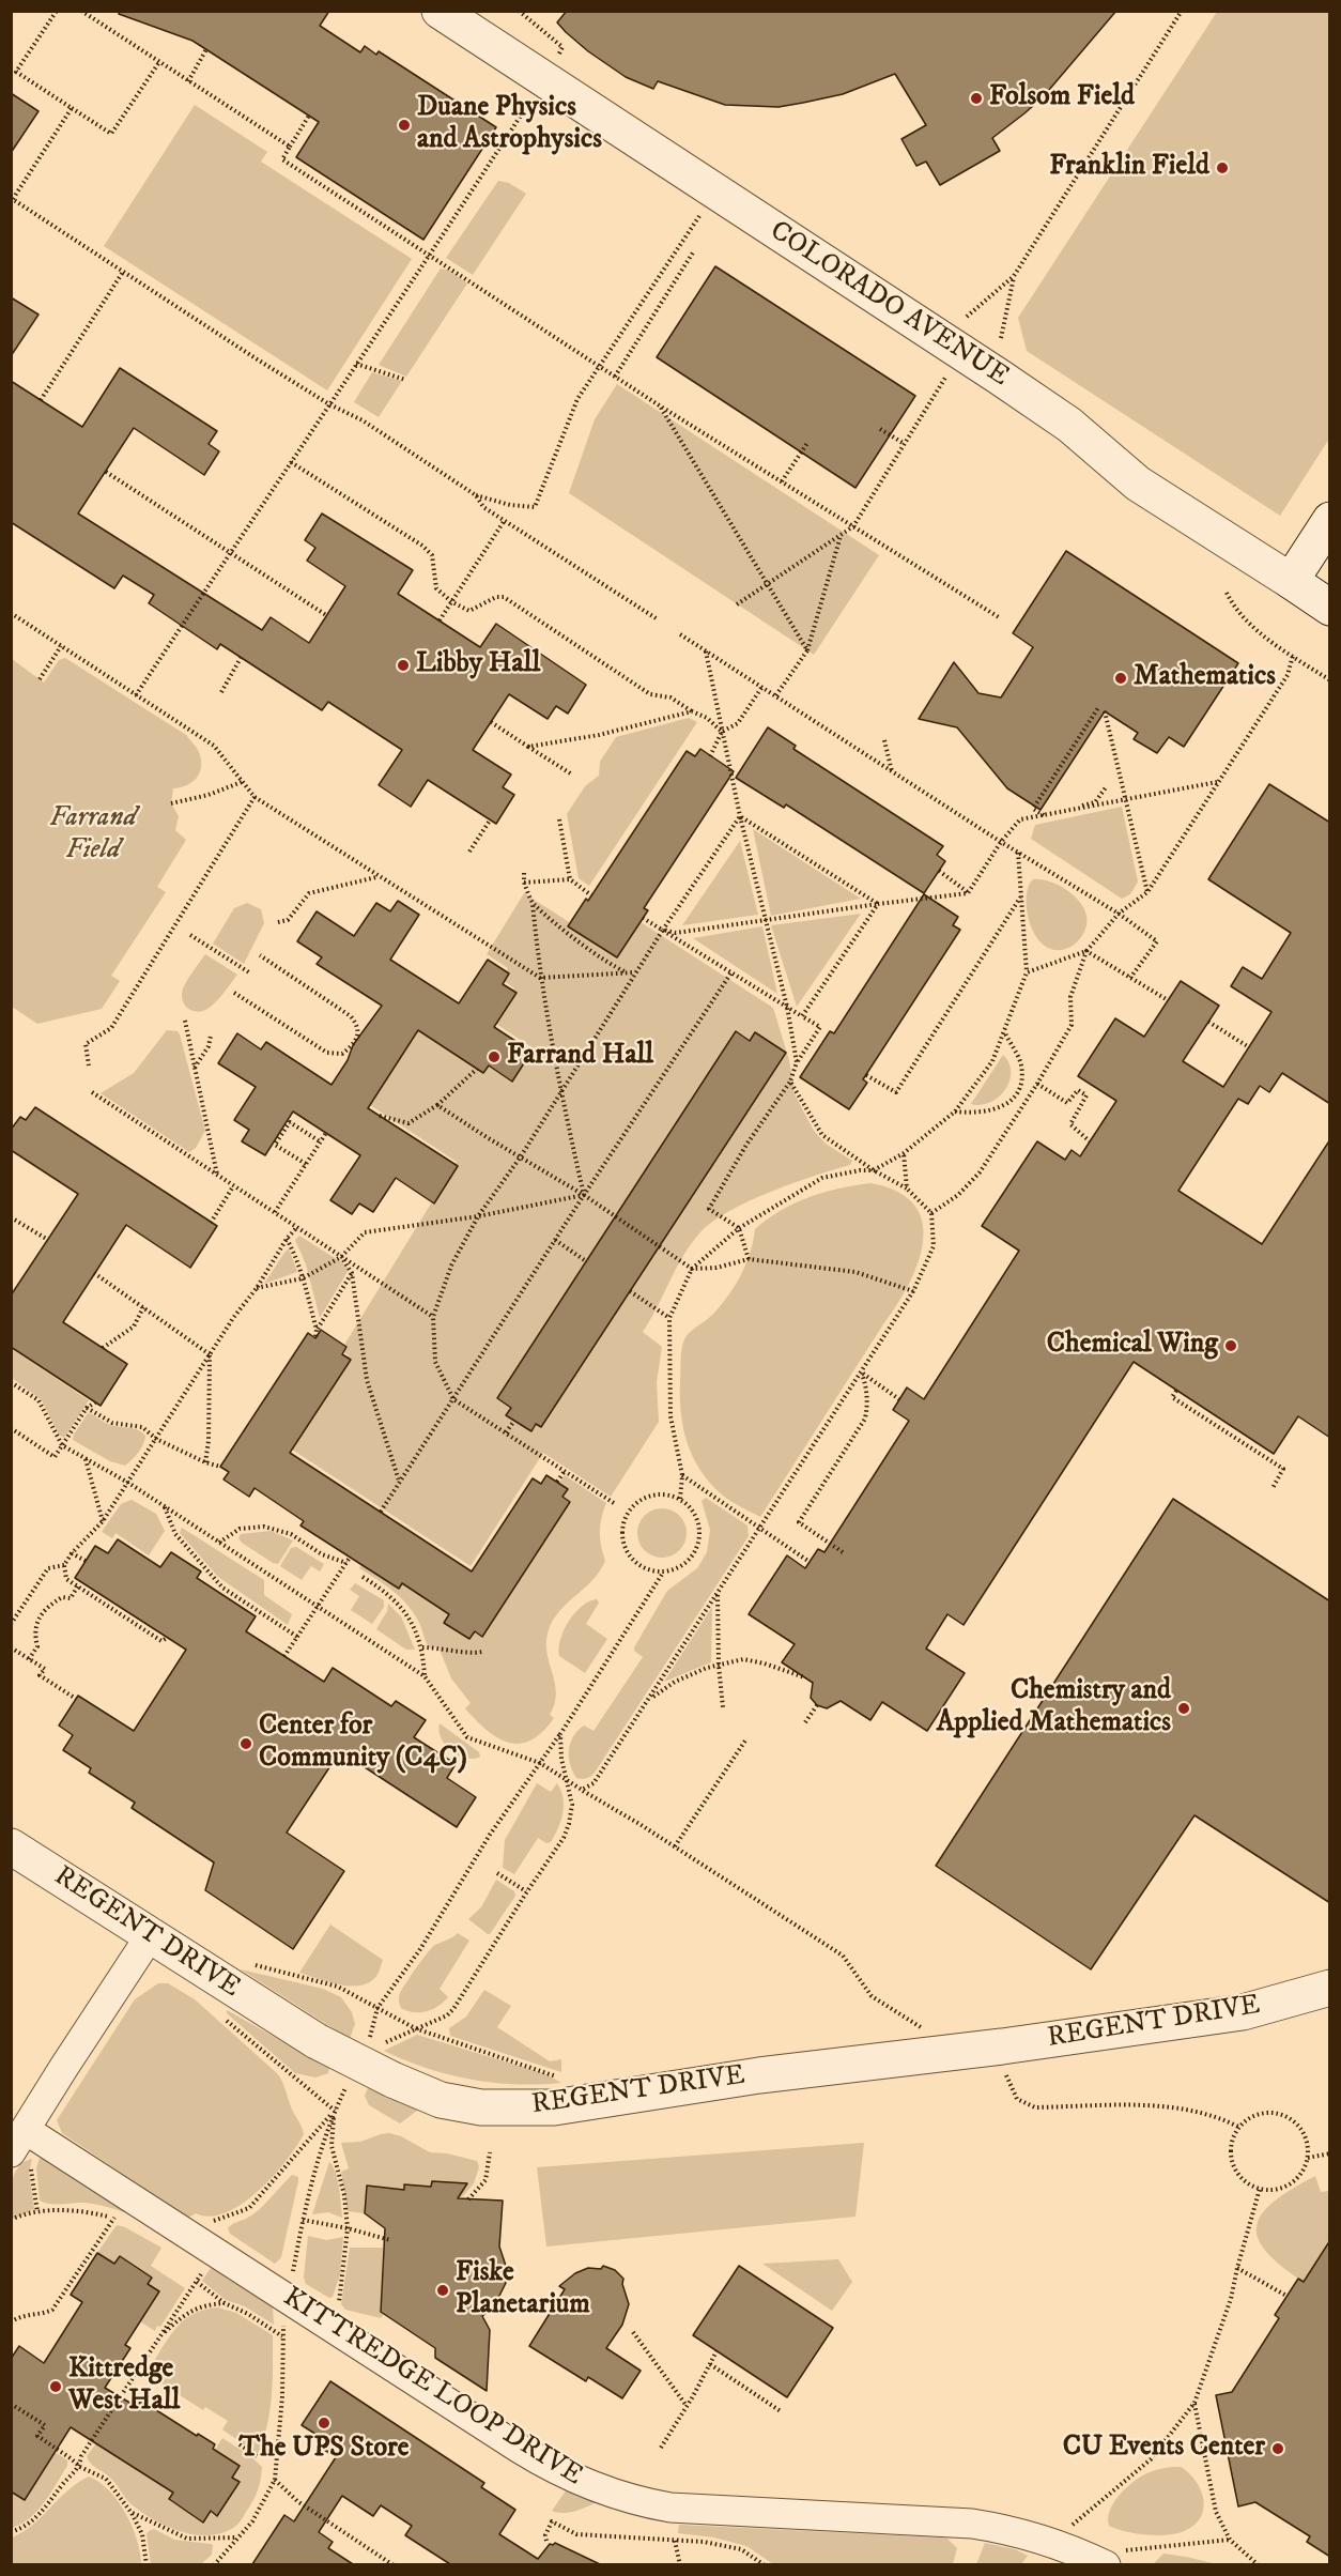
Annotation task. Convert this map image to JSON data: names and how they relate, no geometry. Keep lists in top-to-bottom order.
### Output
{
  "streets": {
    "street": ["COLORADO AVENUE", "REGENT DRIVE", "KITTREDGE LOOP DRIVE"]
  },
  "parks": ["Farrand Field"],
  "places": [
    "Folsom Field",
    "Duane Physics and Astrophysics",
    "Franklin Field",
    "Libby Hall",
    "Mathematics",
    "Farrand Hall",
    "Chemical Wing",
    "Chemistry and Applied Mathematics",
    "Center for Community (C4C)",
    "Fiske Planetarium",
    "Kittredge West Hall",
    "The UPS Store",
    "CU Events Center"
  ]
}
